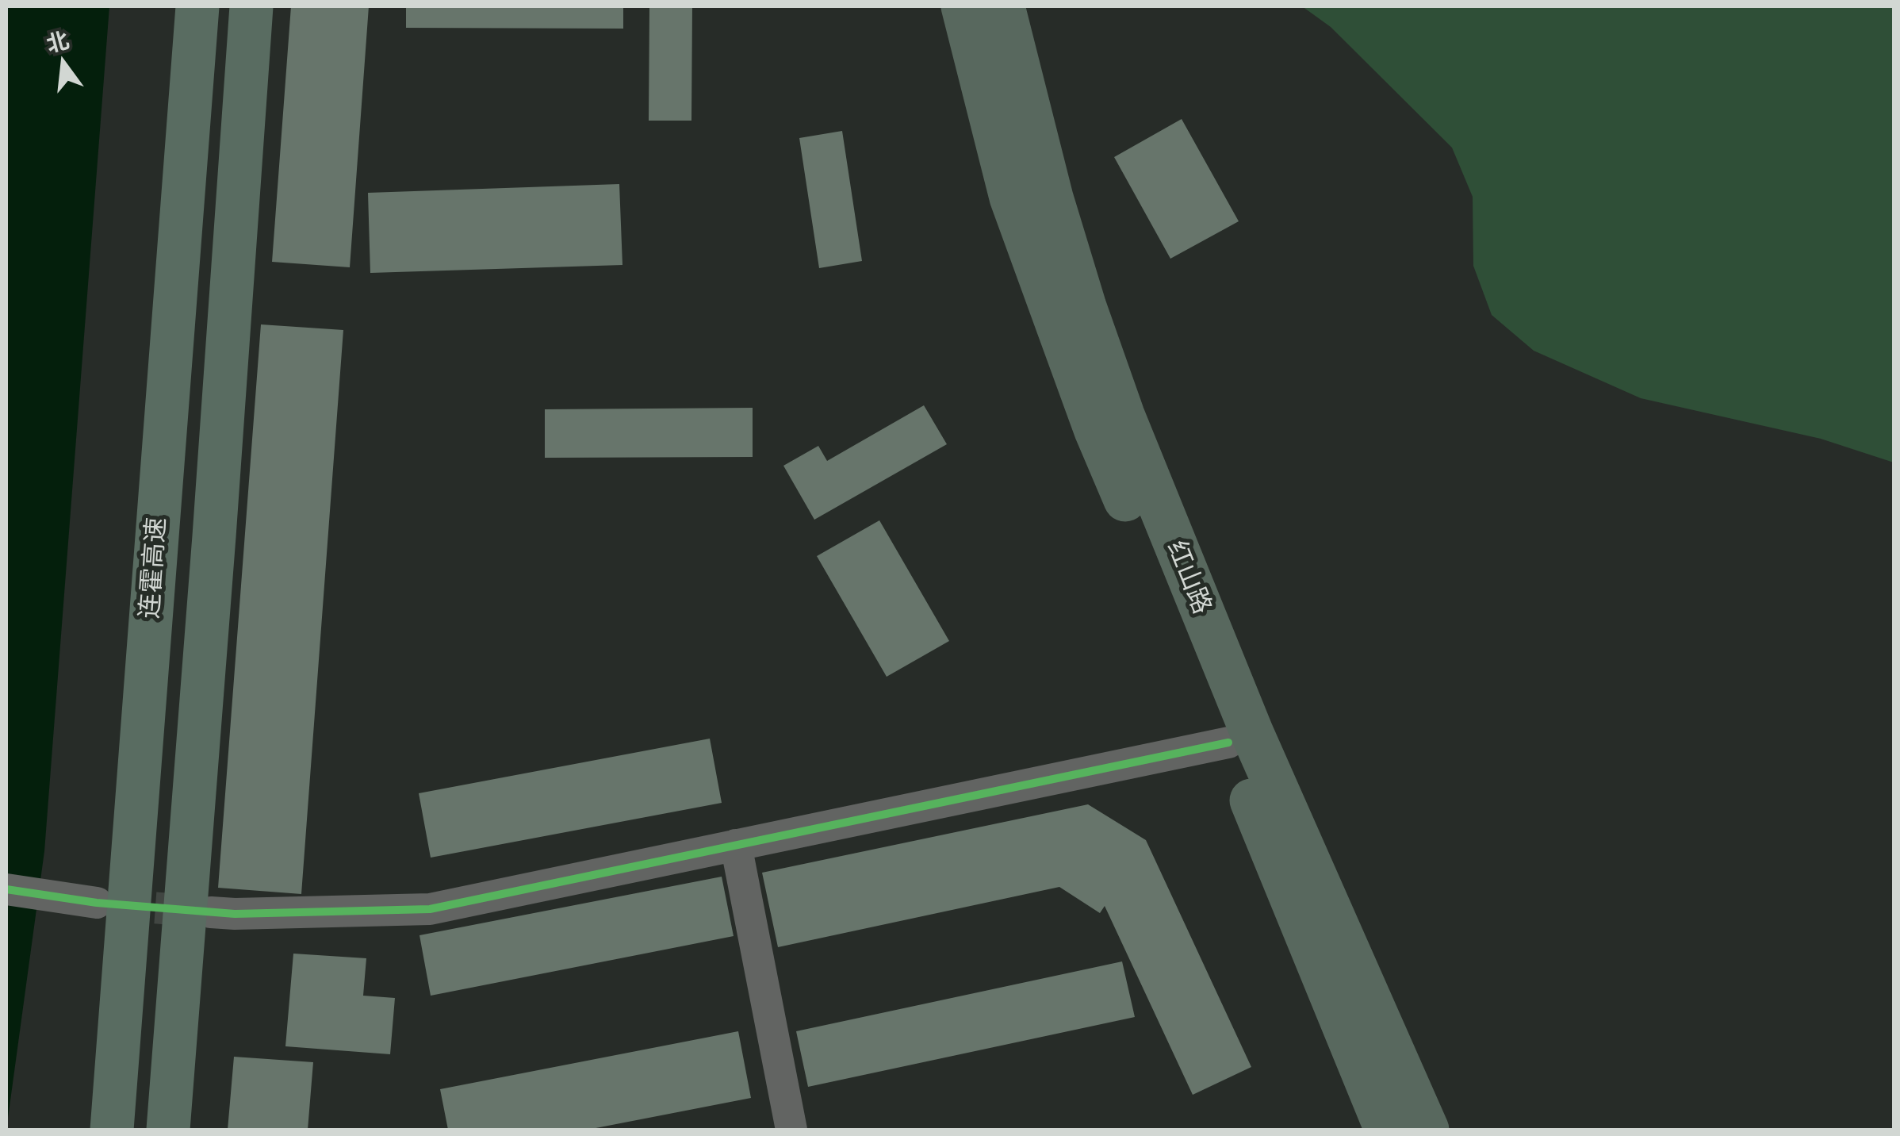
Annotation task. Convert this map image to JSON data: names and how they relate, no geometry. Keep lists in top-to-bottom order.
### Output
{
  "streets": {
    "highway": ["连霍高速", "红山路"]
  },
  "north": "top"
}
